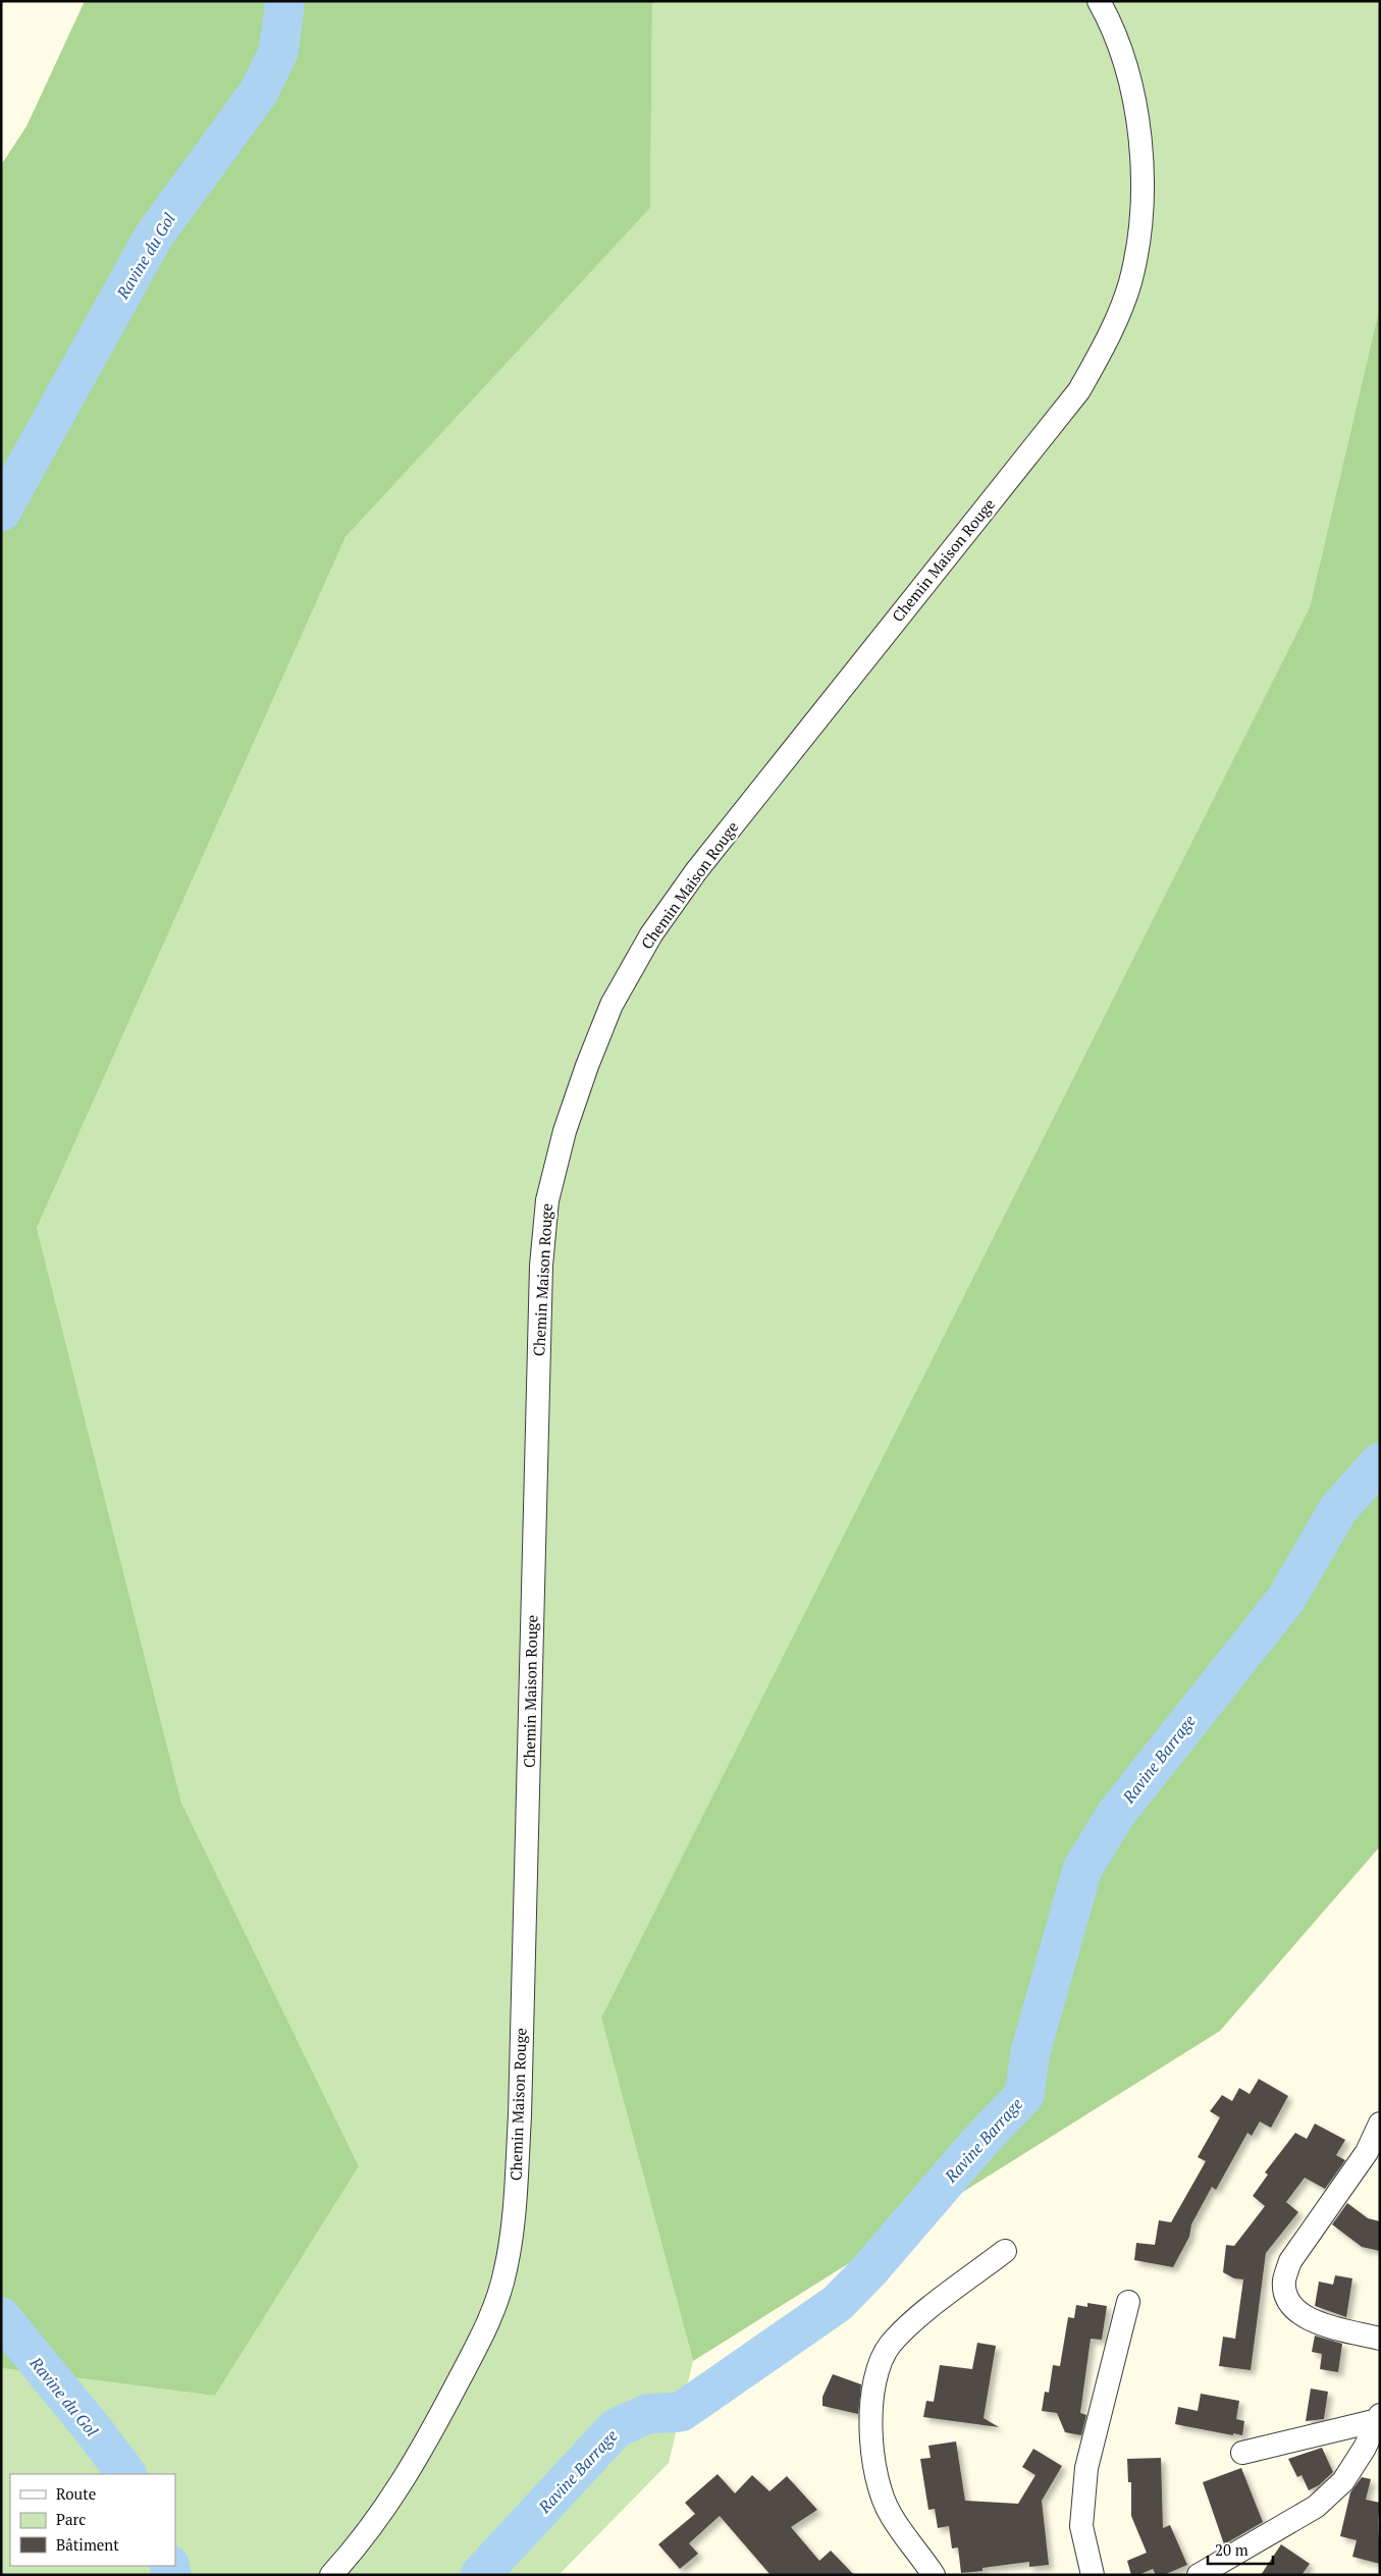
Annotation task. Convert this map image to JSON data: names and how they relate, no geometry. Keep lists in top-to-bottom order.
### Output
{
  "streets": {
    "street": ["Chemin Maison Rouge"]
  },
  "water": ["Ravine du Gol", "Ravine Barrage"],
  "legend": ["Route", "Parc", "Bâtiment"],
  "scale_bar": "20 m"
}
